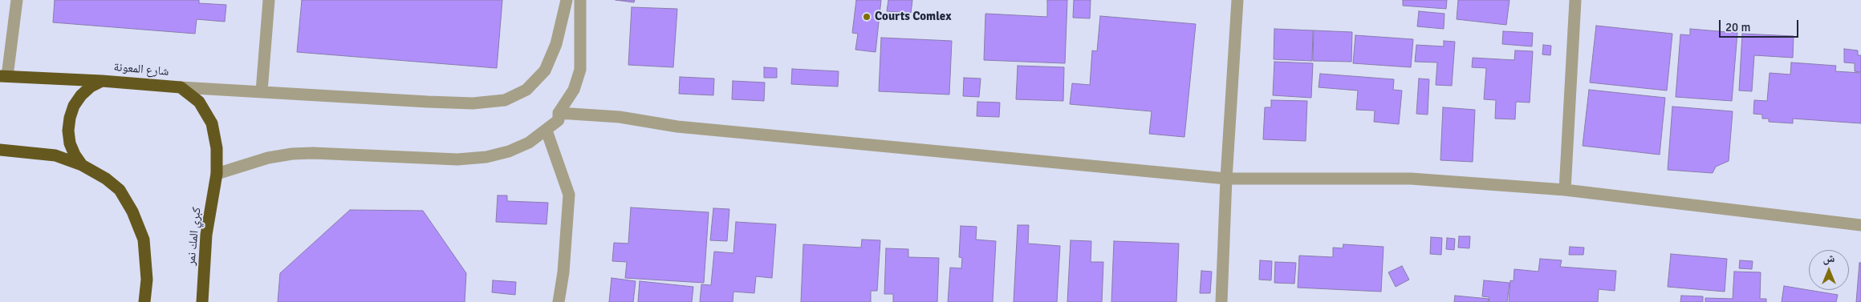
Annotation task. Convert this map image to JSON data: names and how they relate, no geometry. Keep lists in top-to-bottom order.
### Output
{
  "streets": {
    "highway": ["شارع المعونة", "كبري المك نمر"]
  },
  "crossings": [
    ["شارع المعونة", "كبري المك نمر"]
  ],
  "places": ["Courts Comlex"],
  "scale_bar": "20 m",
  "north": "top"
}
